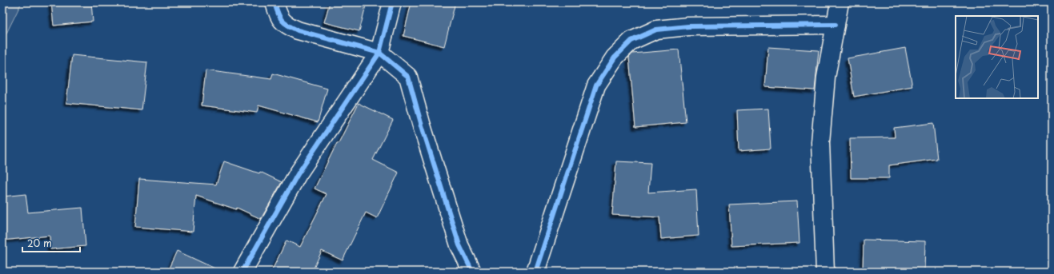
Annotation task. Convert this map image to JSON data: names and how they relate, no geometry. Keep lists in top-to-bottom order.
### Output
{
  "scale_bar": "20 m"
}
